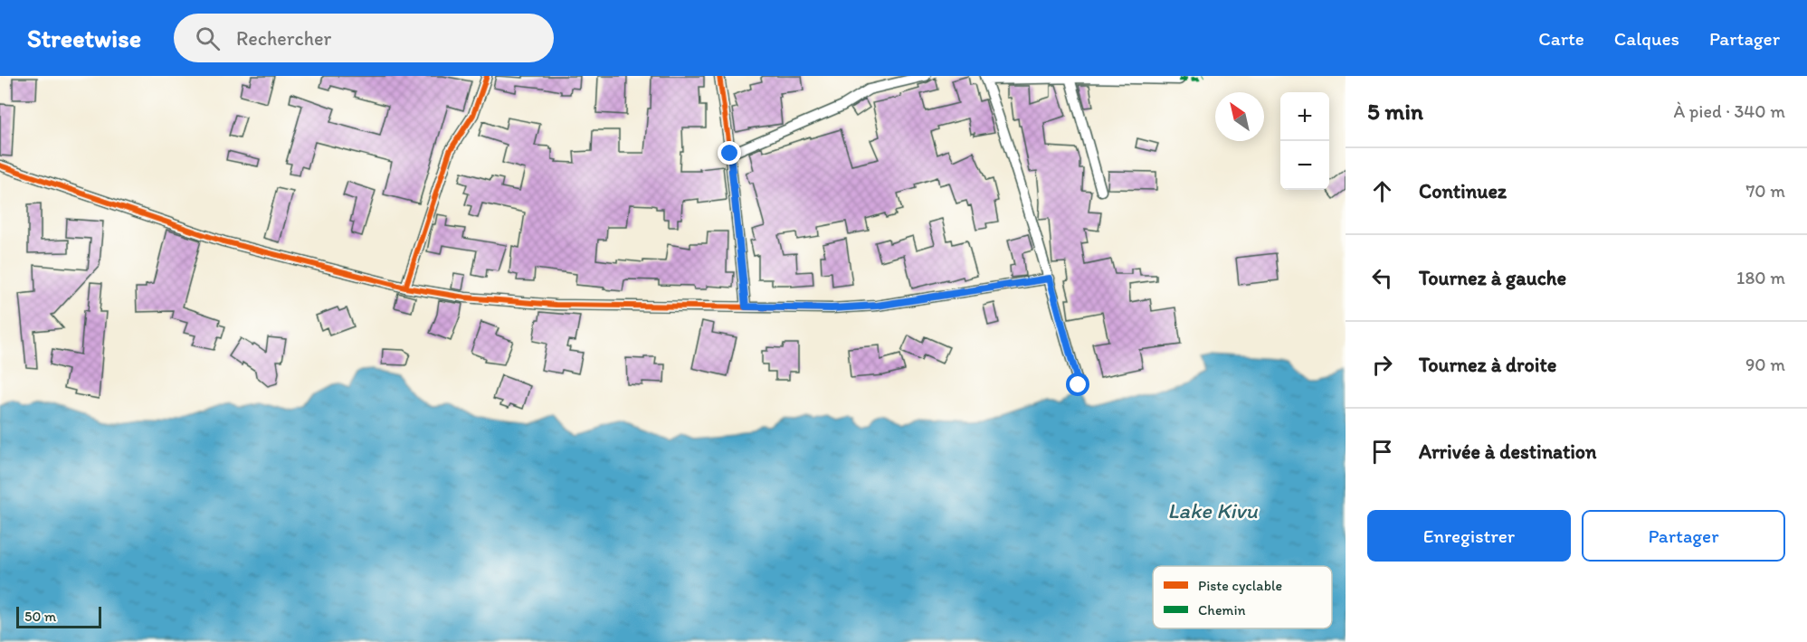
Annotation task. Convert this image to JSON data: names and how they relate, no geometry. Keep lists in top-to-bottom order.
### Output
{
  "water": ["Lake Kivu"],
  "legend": ["Piste cyclable", "Chemin"],
  "scale_bar": "50 m",
  "north": "top left",
  "page": {
    "header": "Streetwise",
    "search": "Rechercher",
    "nav": ["Carte", "Calques", "Partager"],
    "heading": ["5 min", "À pied · 340 m"],
    "map_buttons": ["+", "−"],
    "list": [
      ["Continuez", "70 m"],
      ["Tournez à gauche", "180 m"],
      ["Tournez à droite", "90 m"],
      "Arrivée à destination"
    ],
    "buttons": ["Enregistrer", "Partager"],
    "scale": "50 m"
  }
}
